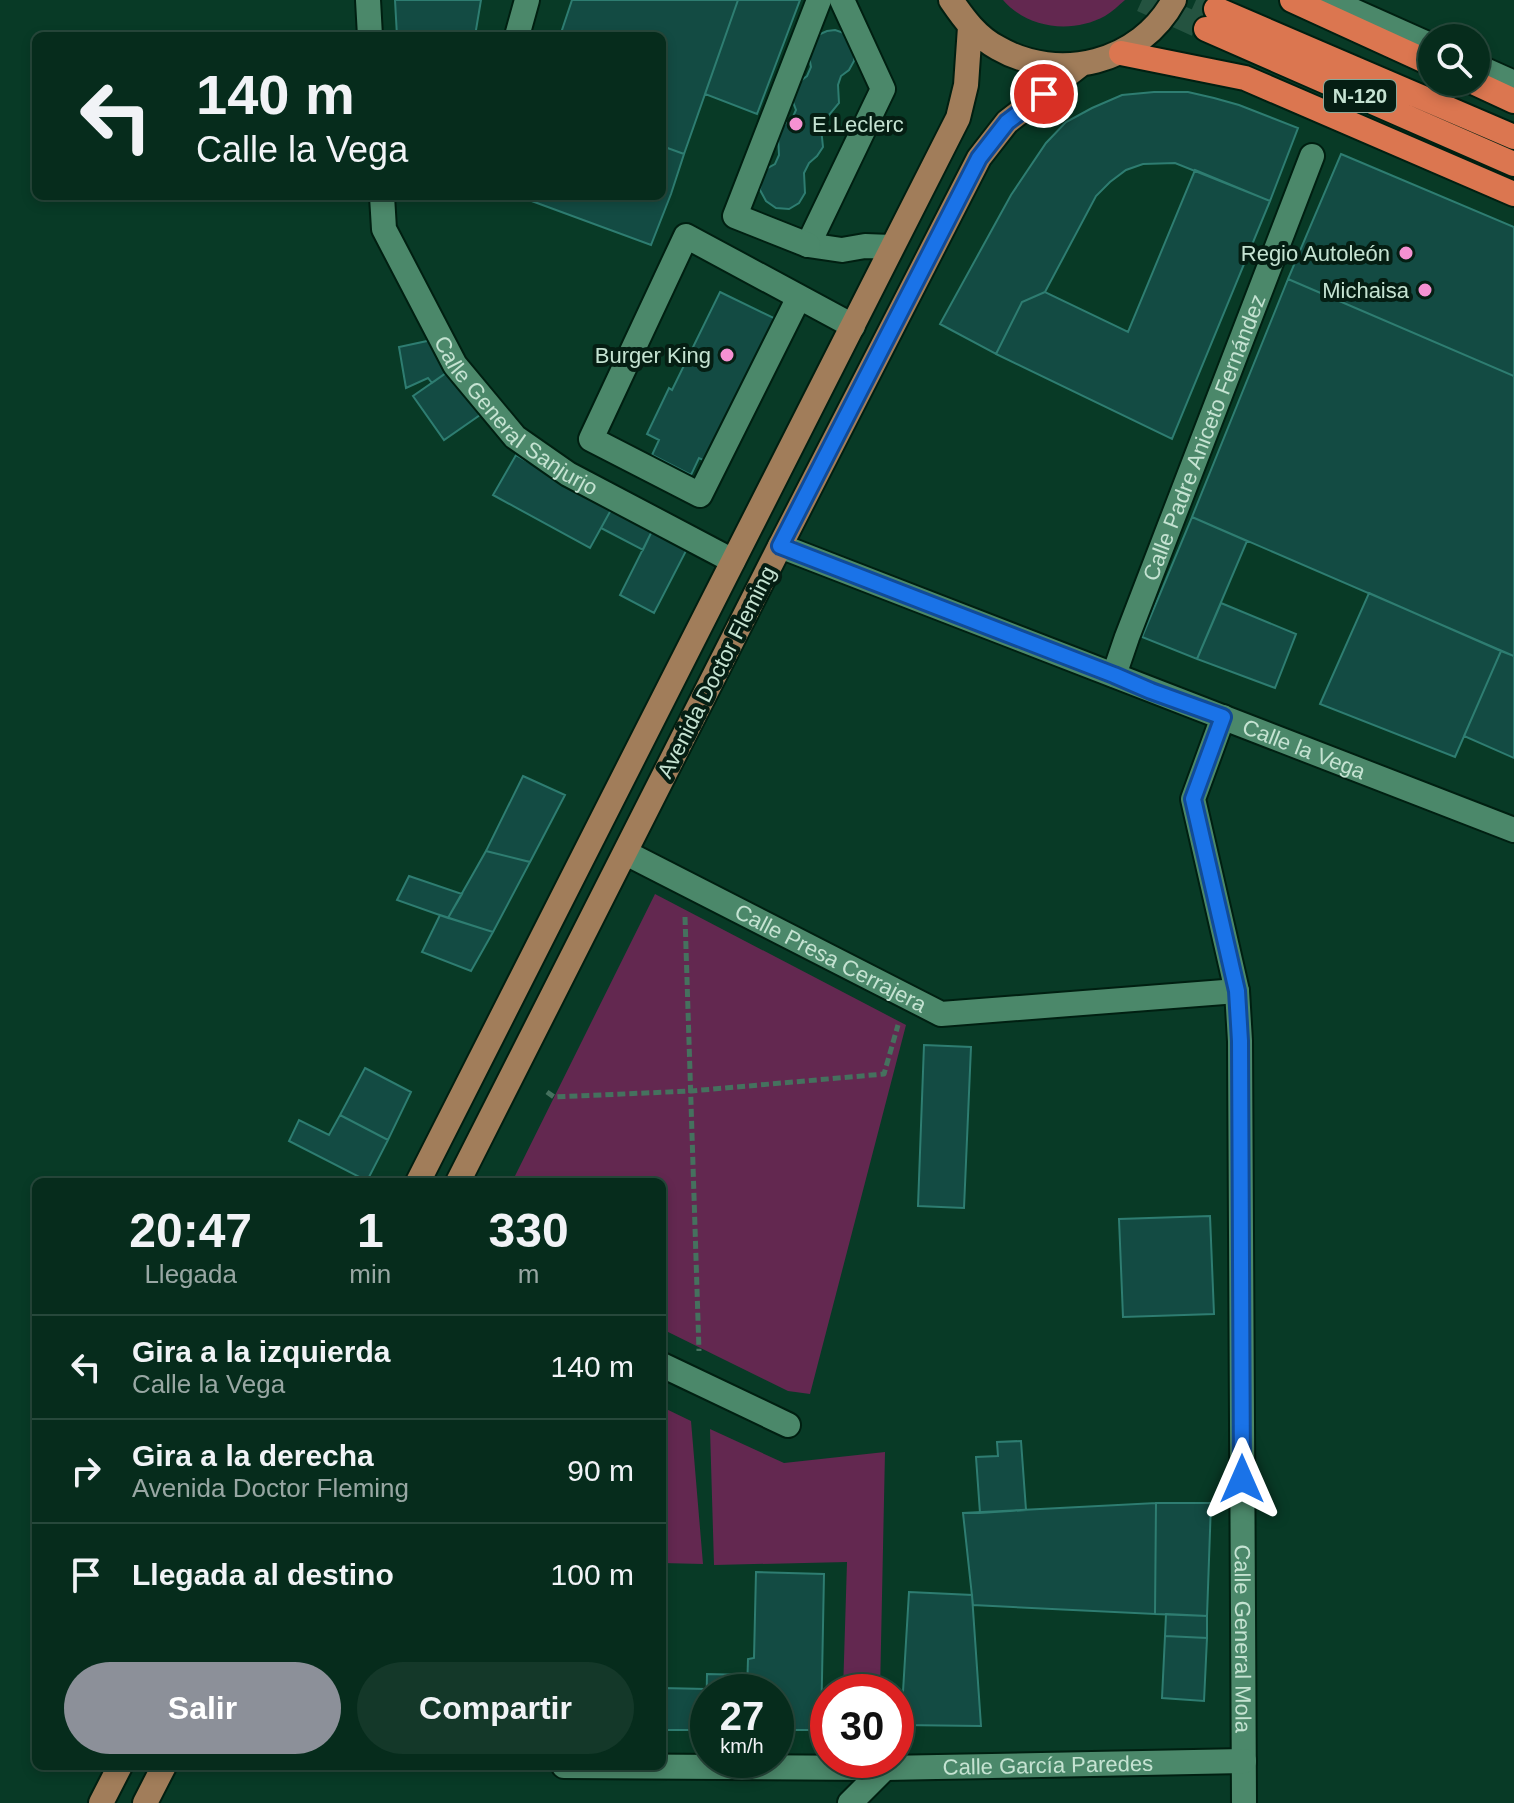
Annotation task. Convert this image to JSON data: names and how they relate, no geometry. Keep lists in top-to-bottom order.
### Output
{
  "streets": {
    "highway": ["N-120"],
    "main road": ["Avenida Doctor Fleming"],
    "street": [
      "Calle General Sanjurjo",
      "Calle Padre Aniceto Fernández",
      "Calle la Vega",
      "Calle Presa Cerrajera",
      "Calle General Mola",
      "Calle García Paredes"
    ]
  },
  "crossings": [
    ["Calle General Sanjurjo", "Avenida Doctor Fleming"],
    ["Calle Padre Aniceto Fernández", "Calle la Vega"],
    ["Avenida Doctor Fleming", "Calle la Vega"],
    ["Avenida Doctor Fleming", "Calle Presa Cerrajera"],
    ["Calle la Vega", "Calle General Mola"],
    ["Calle Presa Cerrajera", "Calle General Mola"],
    ["Calle General Mola", "Calle García Paredes"]
  ],
  "places": [
    "E.Leclerc",
    "Regio Autoleón",
    "Michaisa",
    "Burger King"
  ],
  "page": {
    "turn": ["140 m", "Calle la Vega"],
    "eta": [
      "20:47",
      "Llegada",
      "1",
      "min",
      "330",
      "m"
    ],
    "list": [
      {
        "name": "Gira a la izquierda",
        "note": "Calle la Vega",
        "value": "140 m"
      },
      {
        "name": "Gira a la derecha",
        "note": "Avenida Doctor Fleming",
        "value": "90 m"
      },
      {
        "name": "Llegada al destino",
        "value": "100 m"
      }
    ],
    "buttons": ["Salir", "Compartir"],
    "speed": "27 km/h",
    "limit": "30"
  }
}
